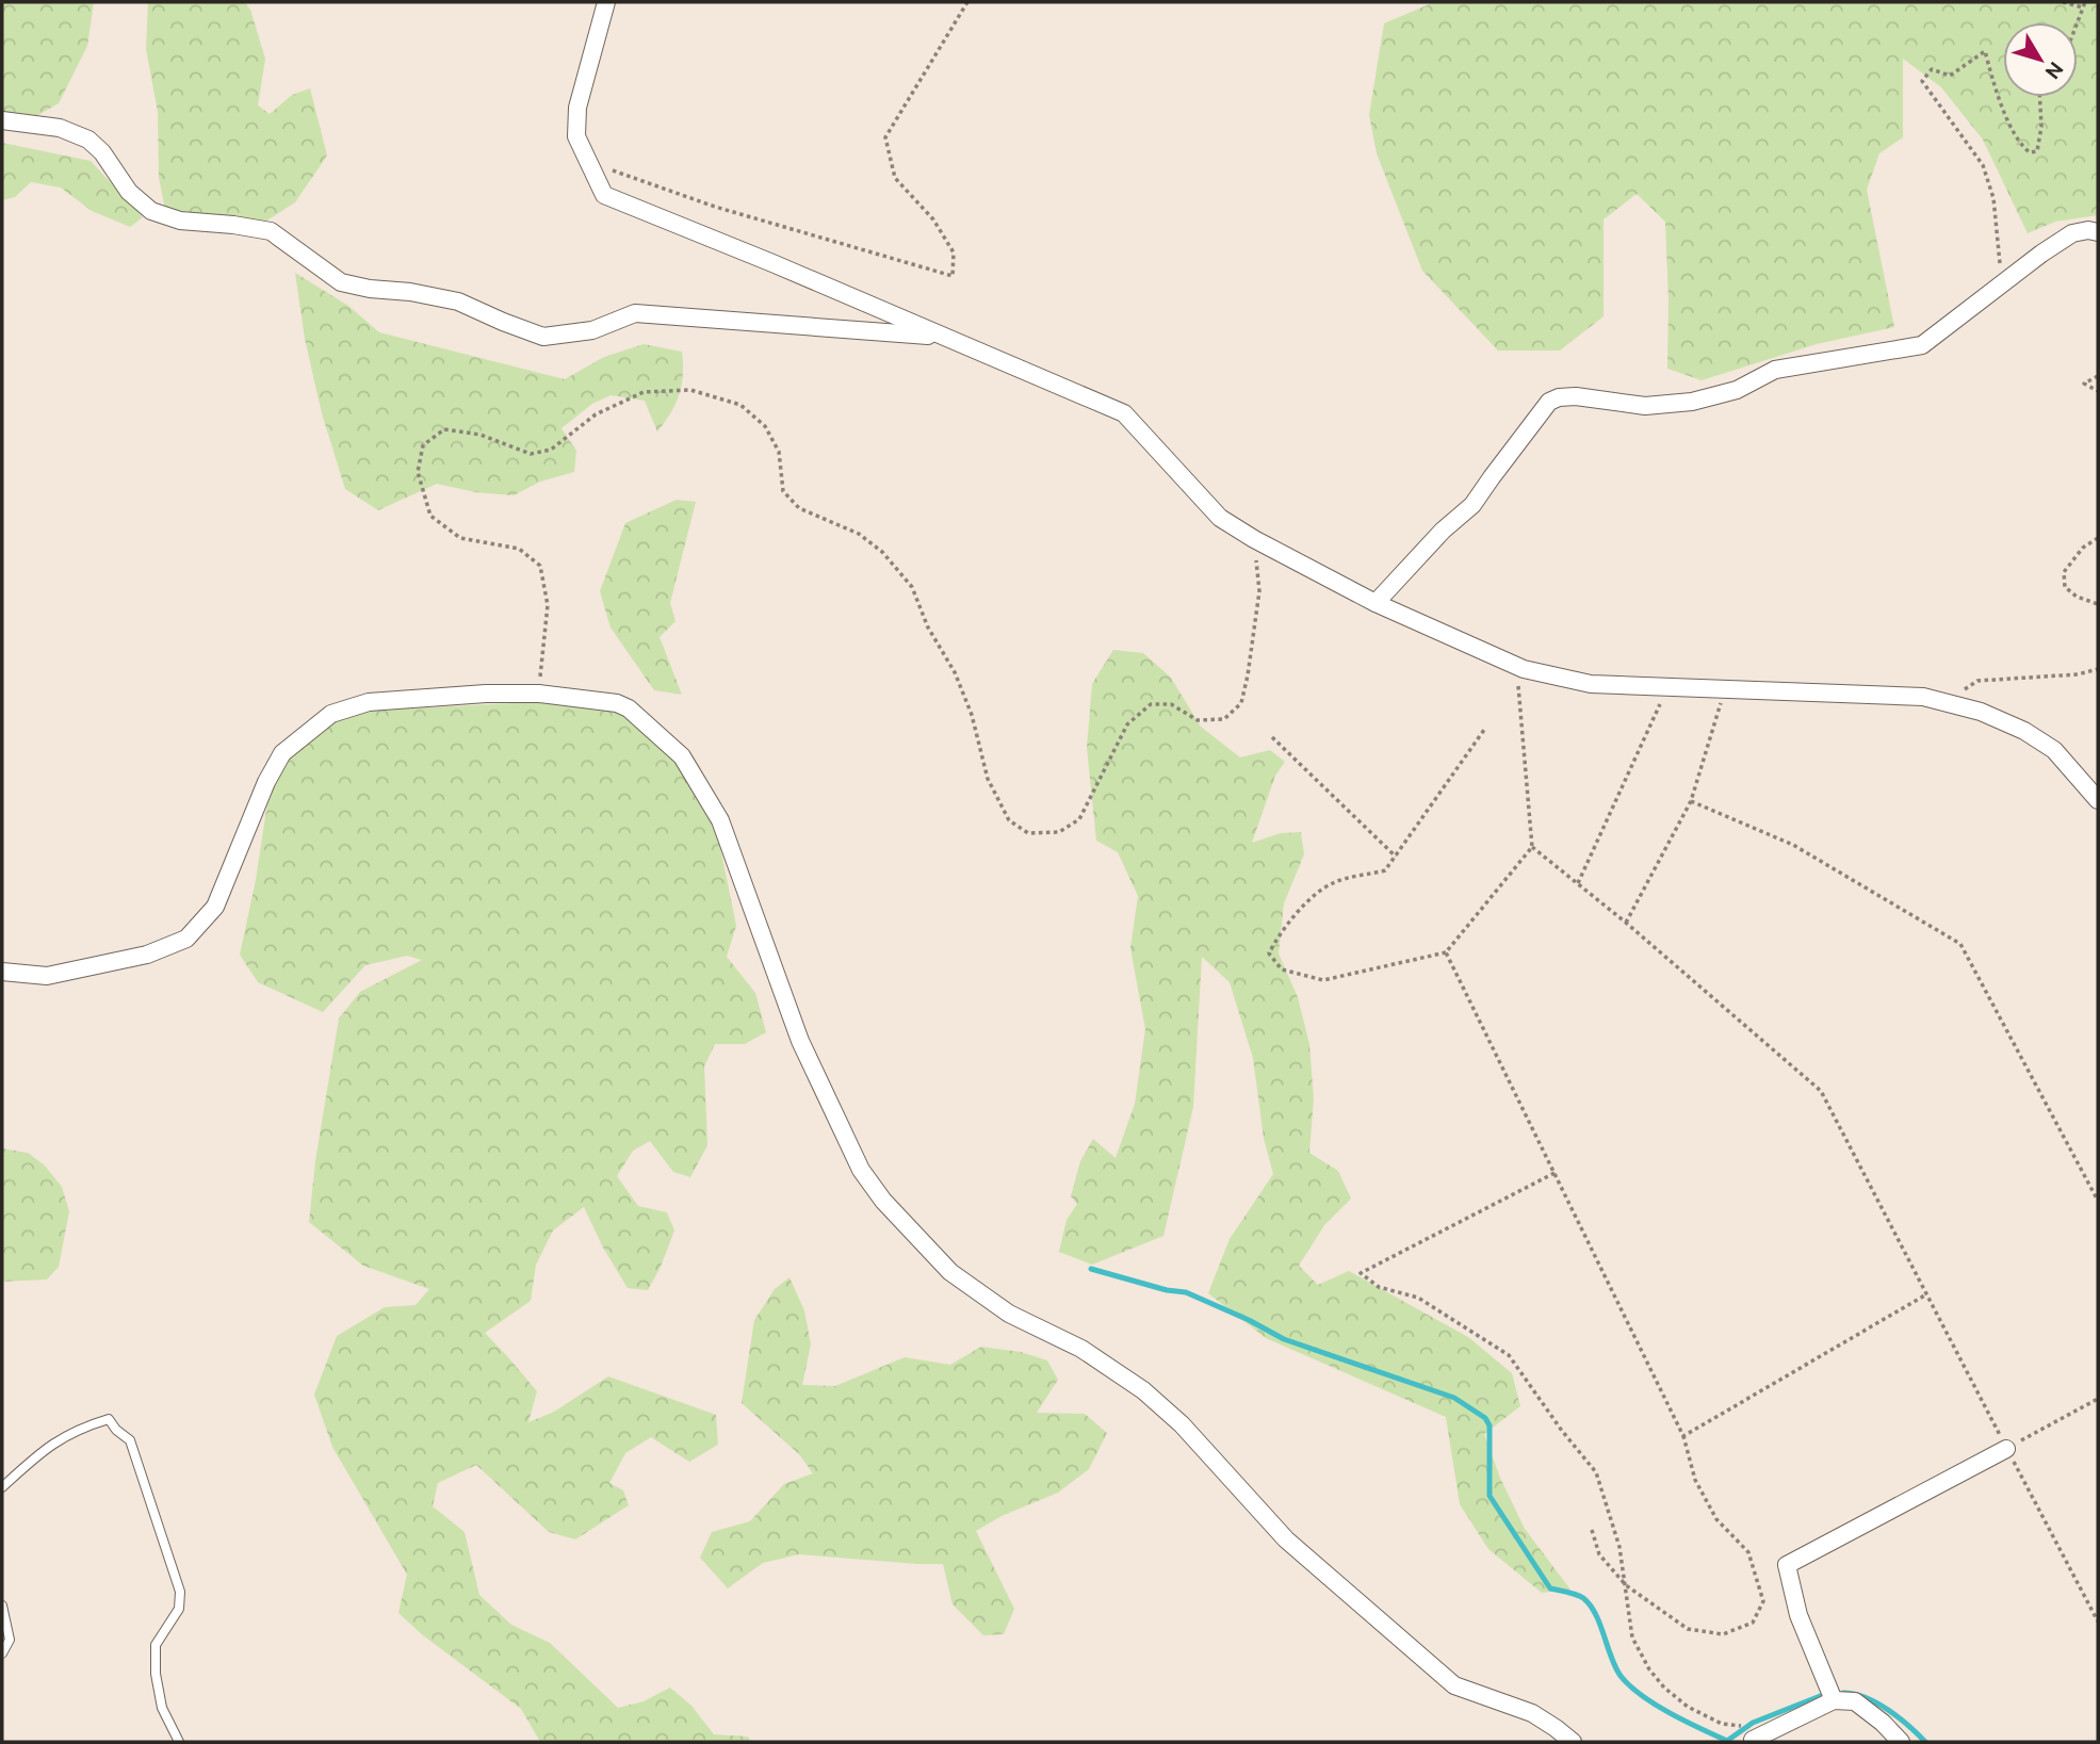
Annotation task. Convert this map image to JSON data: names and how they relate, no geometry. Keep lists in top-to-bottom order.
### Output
{
  "north": "bottom right"
}
